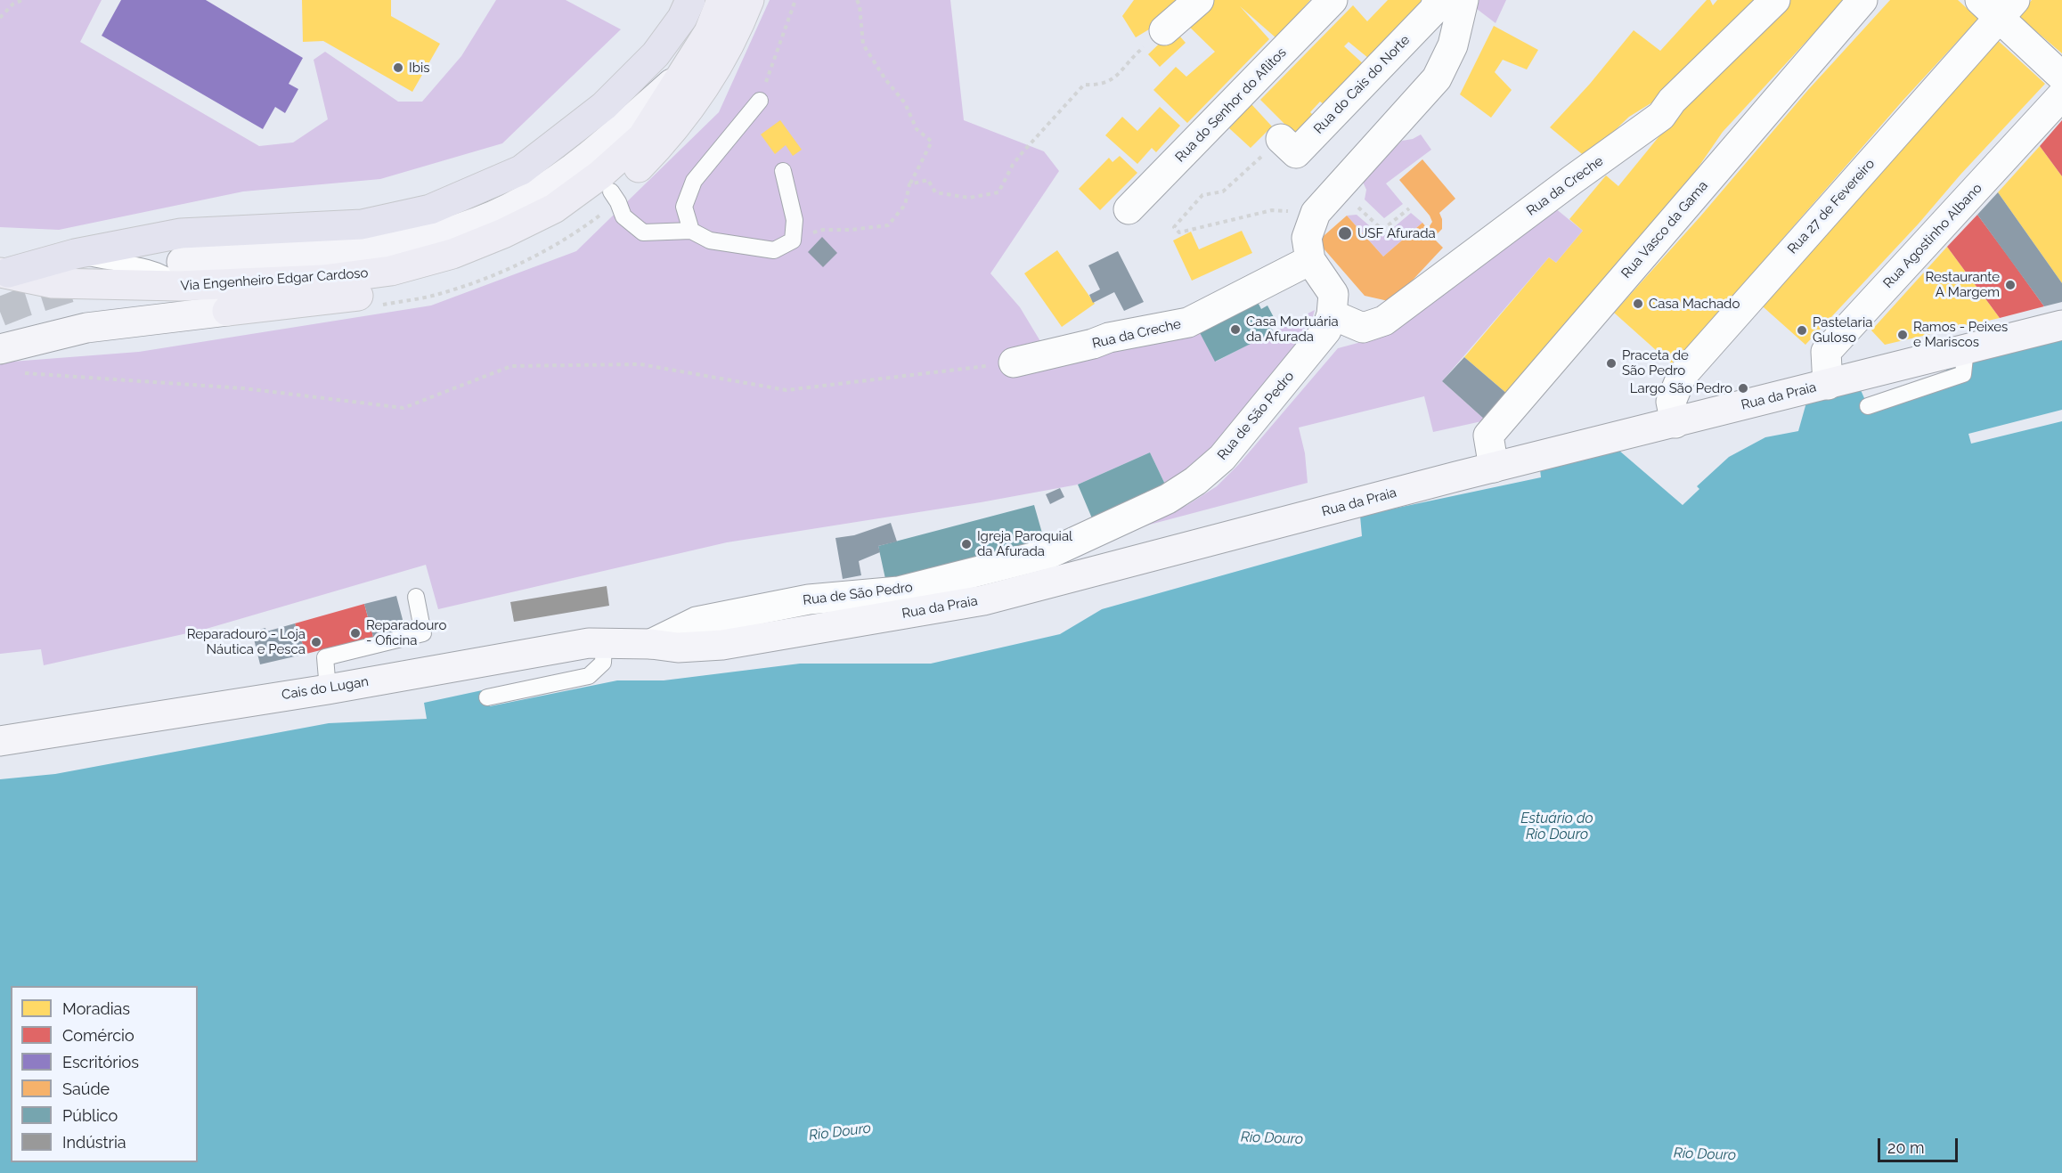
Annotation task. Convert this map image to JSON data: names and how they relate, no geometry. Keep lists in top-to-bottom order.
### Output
{
  "streets": {
    "main road": ["Via Engenheiro Edgar Cardoso", "Rua da Praia", "Cais do Lugan"],
    "street": [
      "Rua do Cais do Norte",
      "Rua do Senhor do Aflitos",
      "Rua da Creche",
      "Rua 27 de Fevereiro",
      "Rua Vasco da Gama",
      "Rua Agostinho Albano",
      "Rua de São Pedro"
    ]
  },
  "crossings": [
    ["Rua da Creche", "Rua de São Pedro"],
    ["Rua 27 de Fevereiro", "Rua da Praia"],
    ["Rua Vasco da Gama", "Rua da Praia"],
    ["Rua Agostinho Albano", "Rua da Praia"],
    ["Rua da Praia", "Rua de São Pedro"],
    ["Rua da Praia", "Cais do Lugan"],
    ["Rua de São Pedro", "Cais do Lugan"]
  ],
  "water": ["Estuário do Rio Douro", "Rio Douro"],
  "places": [
    "Ibis",
    "USF Afurada",
    "Restaurante A Margem",
    "Casa Machado",
    "Casa Mortuária da Afurada",
    "Pastelaria Guloso",
    "Ramos - Peixes e Mariscos",
    "Praceta de São Pedro",
    "Largo São Pedro",
    "Igreja Paroquial da Afurada",
    "Reparadouro - Oficina",
    "Reparadouro - Loja Náutica e Pesca"
  ],
  "legend": [
    "Moradias",
    "Comércio",
    "Escritórios",
    "Saúde",
    "Público",
    "Indústria"
  ],
  "scale_bar": "20 m"
}
